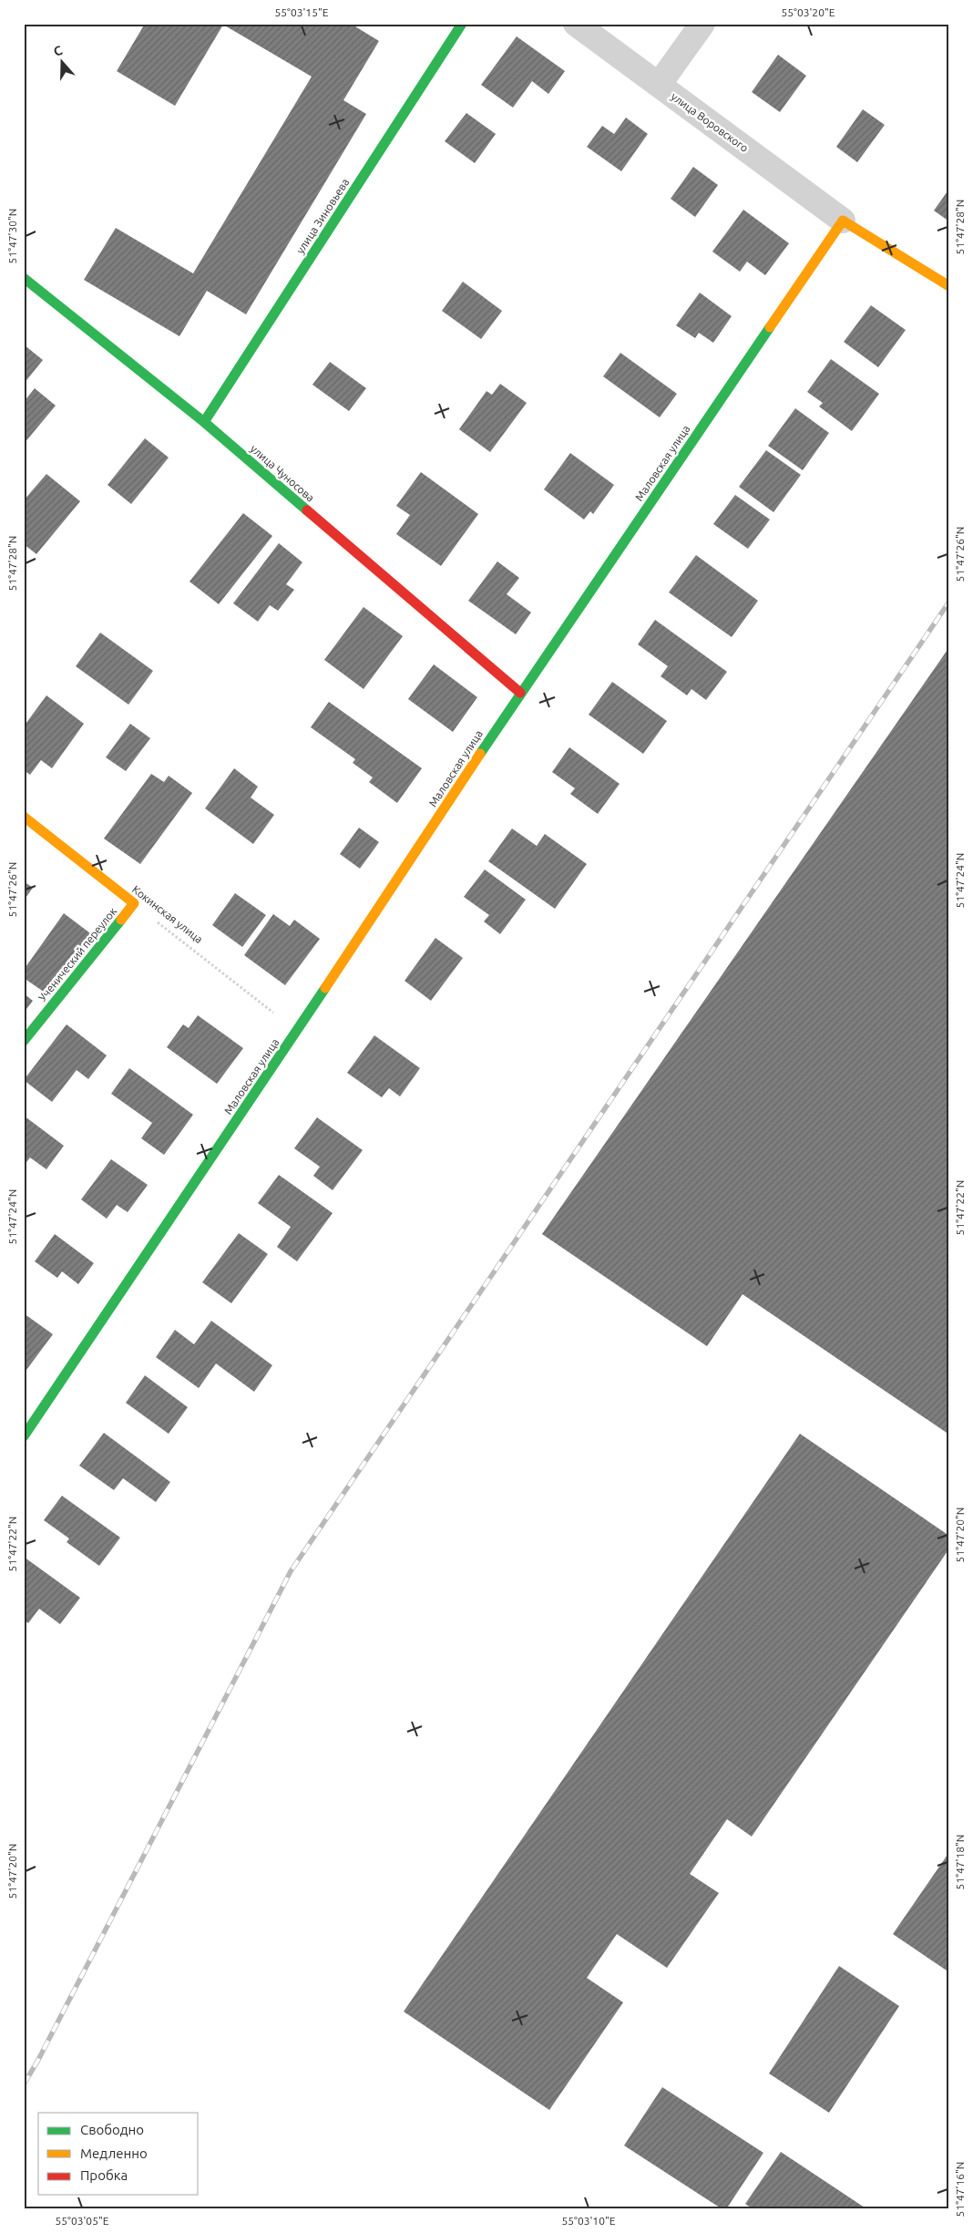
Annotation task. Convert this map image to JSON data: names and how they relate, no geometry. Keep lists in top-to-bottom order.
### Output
{
  "streets": {
    "street": [
      "улица Воровского",
      "улица Зиновьева",
      "Маловская улица",
      "улица Чуносова",
      "Кокинская улица",
      "Ученический переулок"
    ]
  },
  "crossings": [
    ["улица Воровского", "Маловская улица"],
    ["улица Зиновьева", "улица Чуносова"],
    ["Маловская улица", "улица Чуносова"],
    ["Маловская улица", "Кокинская улица"],
    ["Кокинская улица", "Ученический переулок"]
  ],
  "legend": ["Свободно", "Медленно", "Пробка"],
  "north": "top",
  "coordinates": [
    "55°03'15\"E",
    "55°03'20\"E",
    "51°47'28\"N",
    "51°47'30\"N",
    "51°47'26\"N",
    "51°47'24\"N",
    "51°47'22\"N",
    "51°47'20\"N",
    "51°47'18\"N",
    "51°47'16\"N",
    "55°03'05\"E",
    "55°03'10\"E"
  ]
}
